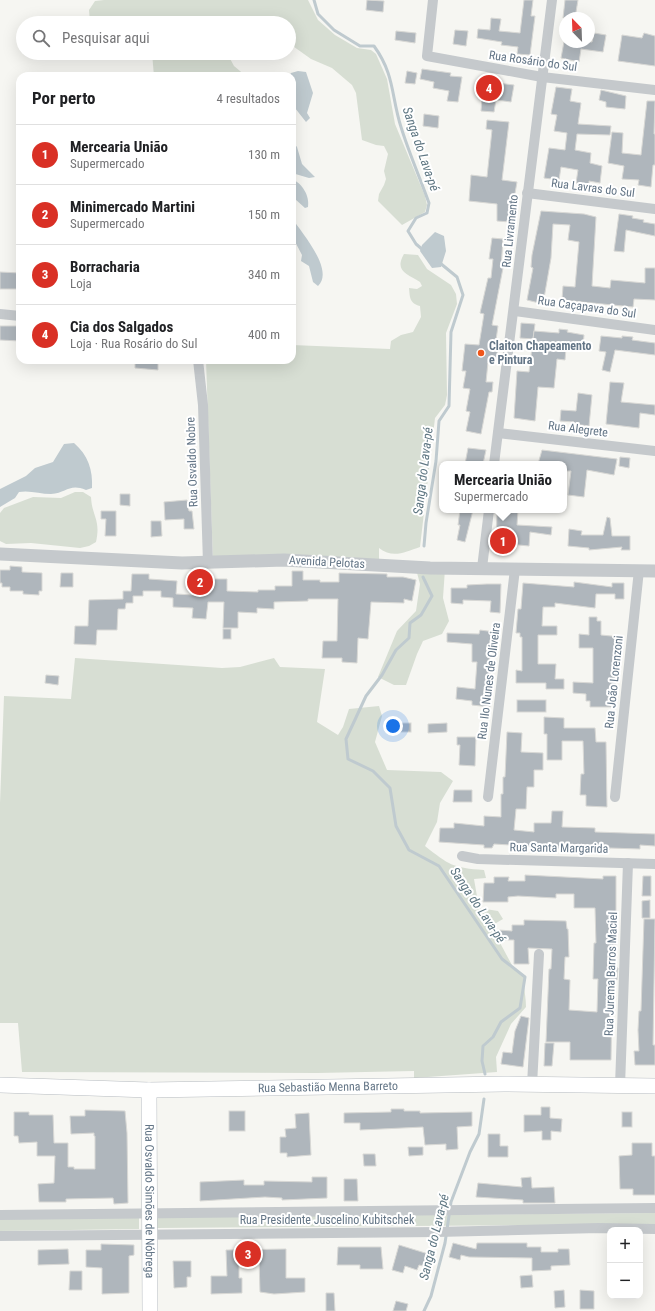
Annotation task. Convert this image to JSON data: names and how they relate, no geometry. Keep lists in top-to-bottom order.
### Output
{
  "streets": {
    "main road": ["Rua Sebastião Menna Barreto", "Rua Osvaldo Simões de Nóbrega"],
    "street": [
      "Rua Rosário do Sul",
      "Rua Lavras do Sul",
      "Rua Livramento",
      "Rua Caçapava do Sul",
      "Rua Alegrete",
      "Rua Osvaldo Nobre",
      "Avenida Pelotas",
      "Rua Ilo Nunes de Oliveira",
      "Rua João Lorenzoni",
      "Rua Santa Margarida",
      "Rua Jurema Barros Maciel",
      "Rua Presidente Juscelino Kubitschek"
    ]
  },
  "crossings": [
    ["Rua Rosário do Sul", "Rua Livramento"],
    ["Rua Lavras do Sul", "Rua Livramento"],
    ["Rua Livramento", "Rua Caçapava do Sul"],
    ["Rua Livramento", "Rua Alegrete"],
    ["Rua Osvaldo Nobre", "Avenida Pelotas"],
    ["Avenida Pelotas", "Rua Ilo Nunes de Oliveira"],
    ["Avenida Pelotas", "Rua João Lorenzoni"],
    ["Rua Santa Margarida", "Rua Jurema Barros Maciel"],
    ["Rua Jurema Barros Maciel", "Rua Sebastião Menna Barreto"],
    ["Rua Sebastião Menna Barreto", "Rua Osvaldo Simões de Nóbrega"],
    ["Rua Osvaldo Simões de Nóbrega", "Rua Presidente Juscelino Kubitschek"]
  ],
  "water": ["Sanga do Lava-pé"],
  "places": ["Claiton Chapeamento e Pintura"],
  "north": "top left",
  "page": {
    "search": "Pesquisar aqui",
    "heading": ["Por perto", "4 resultados"],
    "pins": [
      "4",
      "1",
      "2",
      "3"
    ],
    "list": [
      {
        "mark": "1",
        "name": "Mercearia União",
        "note": "Supermercado",
        "value": "130 m"
      },
      {
        "mark": "2",
        "name": "Minimercado Martini",
        "note": "Supermercado",
        "value": "150 m"
      },
      {
        "mark": "3",
        "name": "Borracharia",
        "note": "Loja",
        "value": "340 m"
      },
      {
        "mark": "4",
        "name": "Cia dos Salgados",
        "note": "Loja · Rua Rosário do Sul",
        "value": "400 m"
      }
    ],
    "popup": ["Mercearia União", "Supermercado"],
    "map_buttons": ["+", "−"]
  }
}
